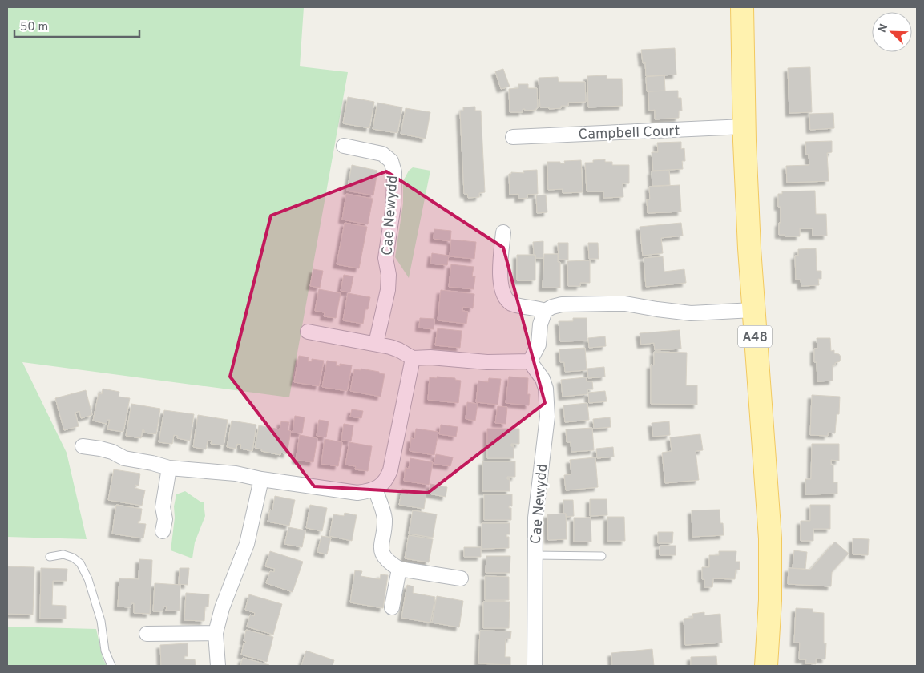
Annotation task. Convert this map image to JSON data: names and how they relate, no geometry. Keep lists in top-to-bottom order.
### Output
{
  "streets": {
    "main road": ["A48"],
    "street": ["Campbell Court", "Cae Newydd"]
  },
  "crossings": [
    ["Campbell Court", "A48"]
  ],
  "scale_bar": "50 m",
  "north": "top left"
}
